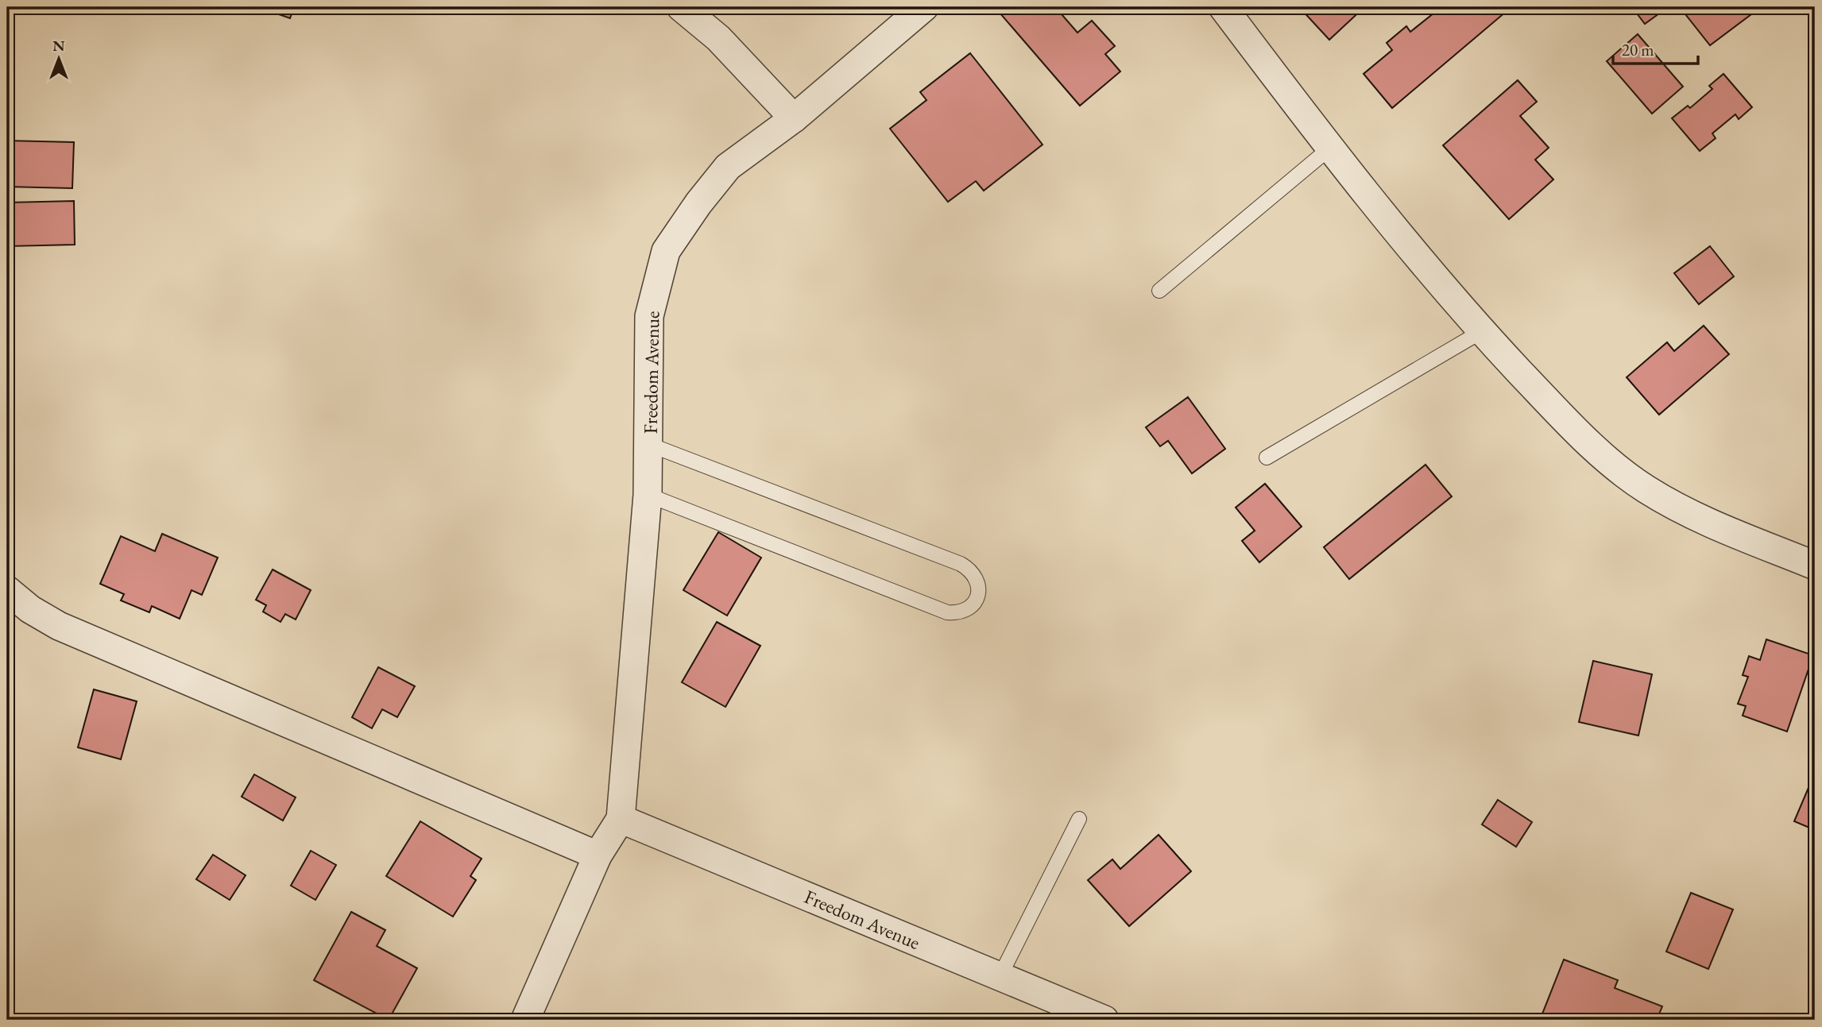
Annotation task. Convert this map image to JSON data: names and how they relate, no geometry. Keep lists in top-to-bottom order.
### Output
{
  "streets": {
    "street": ["Freedom Avenue"]
  },
  "scale_bar": "20 m",
  "north": "top"
}
